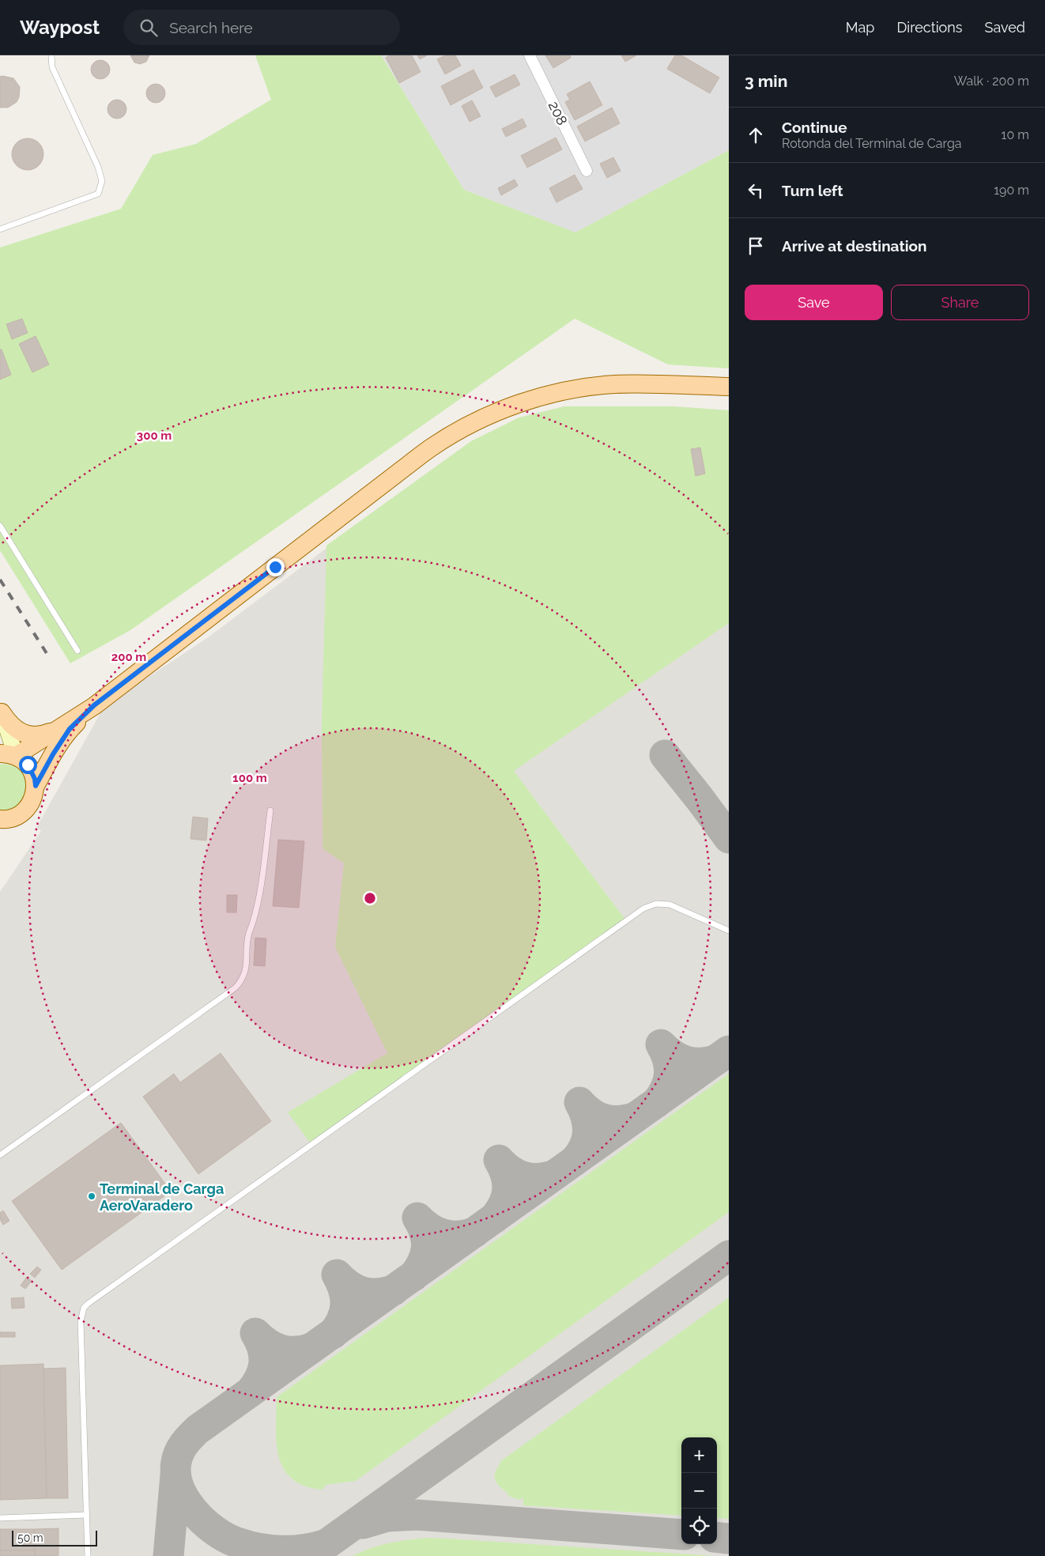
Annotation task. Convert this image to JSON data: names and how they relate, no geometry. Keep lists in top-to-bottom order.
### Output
{
  "streets": {
    "street": ["208"]
  },
  "places": ["Terminal de Carga AeroVaradero"],
  "scale_bar": "50 m",
  "page": {
    "header": "Waypost",
    "search": "Search here",
    "nav": ["Map", "Directions", "Saved"],
    "heading": ["3 min", "Walk · 200 m"],
    "list": [
      ["Continue", "Rotonda del Terminal de Carga", "10 m"],
      ["Turn left", "190 m"],
      "Arrive at destination"
    ],
    "buttons": ["Save", "Share"],
    "map_buttons": ["+", "−"],
    "scale": "50 m"
  },
  "rings": ["300 m", "200 m", "100 m"]
}
